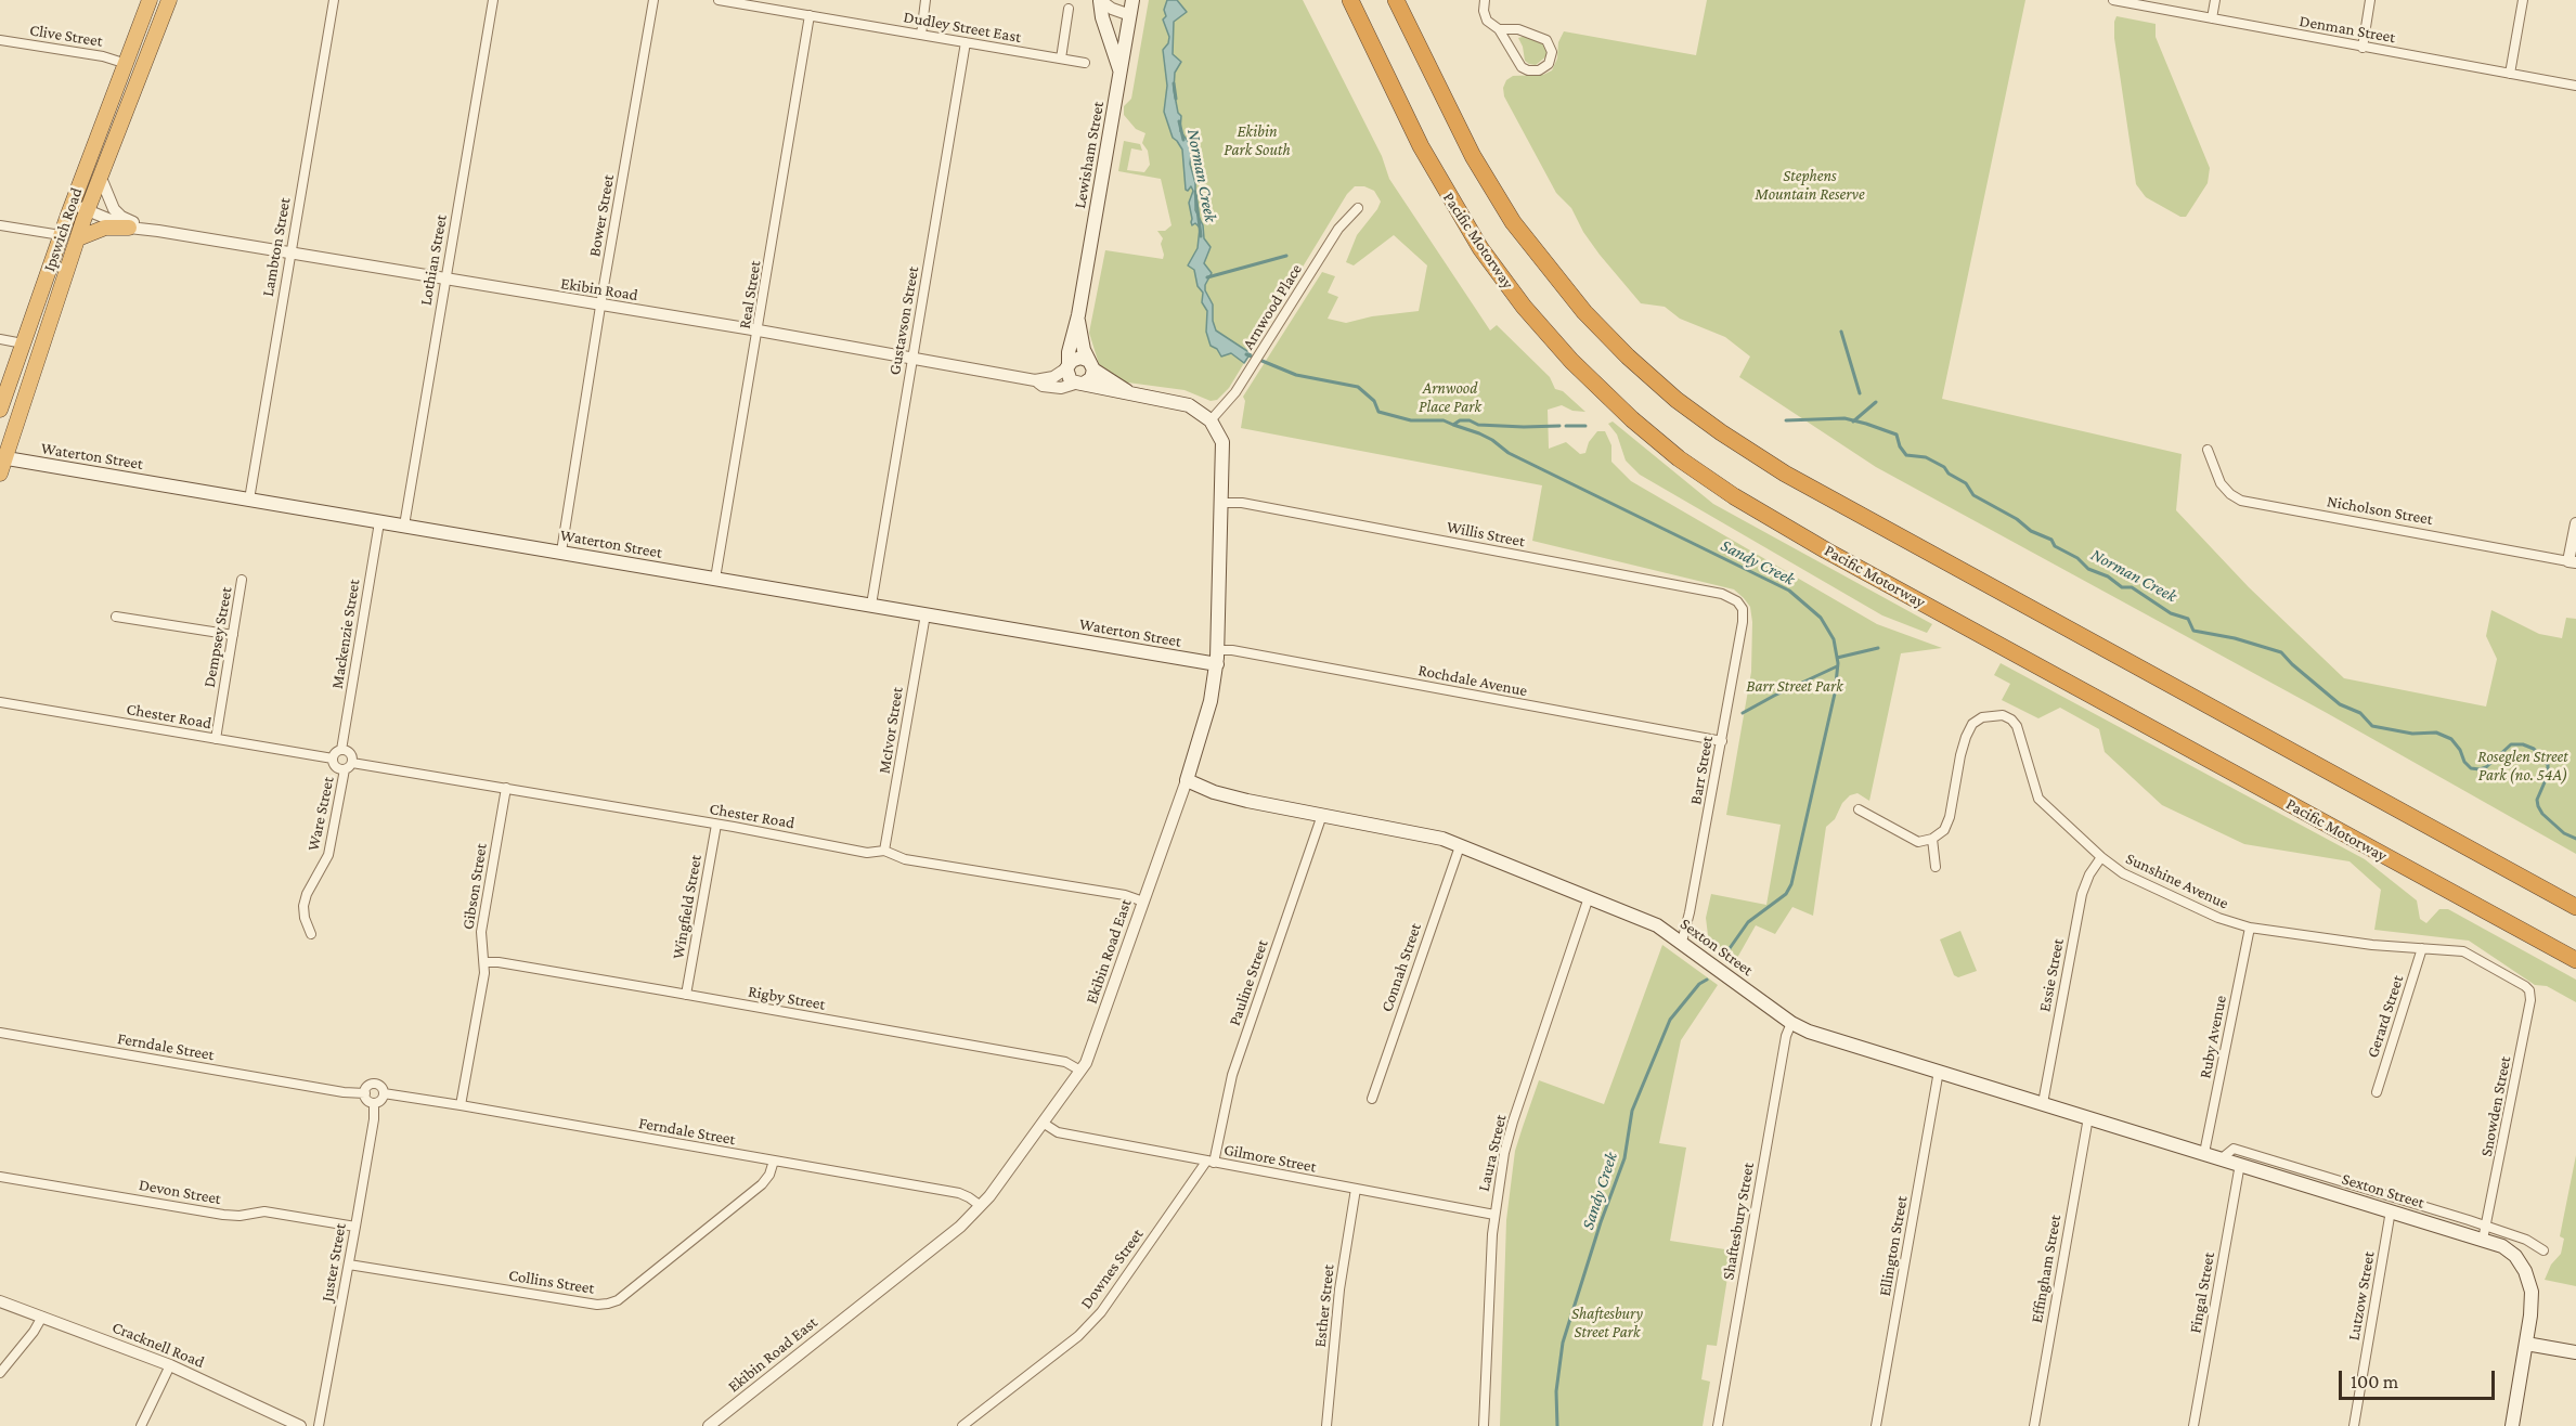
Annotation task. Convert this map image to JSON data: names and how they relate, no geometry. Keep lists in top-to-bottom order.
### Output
{
  "streets": {
    "highway": ["Ipswich Road", "Pacific Motorway"],
    "main road": [
      "Lewisham Street",
      "Waterton Street",
      "Sexton Street",
      "Ekibin Road East"
    ],
    "street": [
      "Dudley Street East",
      "Denman Street",
      "Clive Street",
      "Bower Street",
      "Lambton Street",
      "Lothian Street",
      "Ekibin Road",
      "Real Street",
      "Arnwood Place",
      "Gustavson Street",
      "Nicholson Street",
      "Willis Street",
      "Mackenzie Street",
      "Dempsey Street",
      "Rochdale Avenue",
      "Chester Road",
      "McIvor Street",
      "Barr Street",
      "Ware Street",
      "Sunshine Avenue",
      "Gibson Street",
      "Wingfield Street",
      "Connah Street",
      "Essie Street",
      "Pauline Street",
      "Rigby Street",
      "Gerard Street",
      "Ruby Avenue",
      "Ferndale Street",
      "Snowden Street",
      "Laura Street",
      "Gilmore Street",
      "Devon Street",
      "Shaftesbury Street",
      "Ellington Street",
      "Juster Street",
      "Downes Street",
      "Effingham Street",
      "Collins Street",
      "Fingal Street",
      "Lutzow Street",
      "Esther Street",
      "Cracknell Road"
    ]
  },
  "crossings": [
    ["Dudley Street East", "Real Street"],
    ["Dudley Street East", "Gustavson Street"],
    ["Clive Street", "Ipswich Road"],
    ["Lewisham Street", "Ekibin Road"],
    ["Bower Street", "Ekibin Road"],
    ["Bower Street", "Waterton Street"],
    ["Ipswich Road", "Ekibin Road"],
    ["Ipswich Road", "Waterton Street"],
    ["Lambton Street", "Ekibin Road"],
    ["Lambton Street", "Waterton Street"],
    ["Lothian Street", "Ekibin Road"],
    ["Lothian Street", "Waterton Street"],
    ["Ekibin Road", "Real Street"],
    ["Ekibin Road", "Gustavson Street"],
    ["Real Street", "Waterton Street"],
    ["Arnwood Place", "Ekibin Road East"],
    ["Gustavson Street", "Waterton Street"],
    ["Waterton Street", "Mackenzie Street"],
    ["Waterton Street", "McIvor Street"],
    ["Waterton Street", "Ekibin Road East"],
    ["Willis Street", "Barr Street"],
    ["Willis Street", "Ekibin Road East"],
    ["Mackenzie Street", "Chester Road"],
    ["Mackenzie Street", "Ware Street"],
    ["Dempsey Street", "Chester Road"],
    ["Rochdale Avenue", "Barr Street"],
    ["Rochdale Avenue", "Ekibin Road East"],
    ["Chester Road", "McIvor Street"],
    ["Chester Road", "Ware Street"],
    ["Chester Road", "Gibson Street"],
    ["Chester Road", "Wingfield Street"],
    ["Chester Road", "Ekibin Road East"],
    ["Barr Street", "Sexton Street"],
    ["Sunshine Avenue", "Essie Street"],
    ["Sunshine Avenue", "Gerard Street"],
    ["Sunshine Avenue", "Ruby Avenue"],
    ["Sunshine Avenue", "Snowden Street"],
    ["Gibson Street", "Rigby Street"],
    ["Gibson Street", "Ferndale Street"],
    ["Wingfield Street", "Rigby Street"],
    ["Sexton Street", "Ekibin Road East"],
    ["Sexton Street", "Connah Street"],
    ["Sexton Street", "Essie Street"],
    ["Sexton Street", "Pauline Street"],
    ["Sexton Street", "Ruby Avenue"],
    ["Sexton Street", "Snowden Street"],
    ["Sexton Street", "Laura Street"],
    ["Sexton Street", "Shaftesbury Street"],
    ["Sexton Street", "Ellington Street"],
    ["Sexton Street", "Effingham Street"],
    ["Sexton Street", "Fingal Street"],
    ["Sexton Street", "Lutzow Street"],
    ["Ekibin Road East", "Rigby Street"],
    ["Ekibin Road East", "Ferndale Street"],
    ["Ekibin Road East", "Gilmore Street"],
    ["Pauline Street", "Gilmore Street"],
    ["Pauline Street", "Downes Street"],
    ["Ferndale Street", "Juster Street"],
    ["Ferndale Street", "Collins Street"],
    ["Laura Street", "Gilmore Street"],
    ["Gilmore Street", "Downes Street"],
    ["Gilmore Street", "Esther Street"],
    ["Devon Street", "Juster Street"],
    ["Juster Street", "Collins Street"]
  ],
  "water": ["Norman Creek", "Sandy Creek"],
  "parks": [
    "Ekibin Park South",
    "Stephens Mountain Reserve",
    "Arnwood Place Park",
    "Barr Street Park",
    "Roseglen Street Park (no. 54A)",
    "Shaftesbury Street Park"
  ],
  "scale_bar": "100 m"
}
